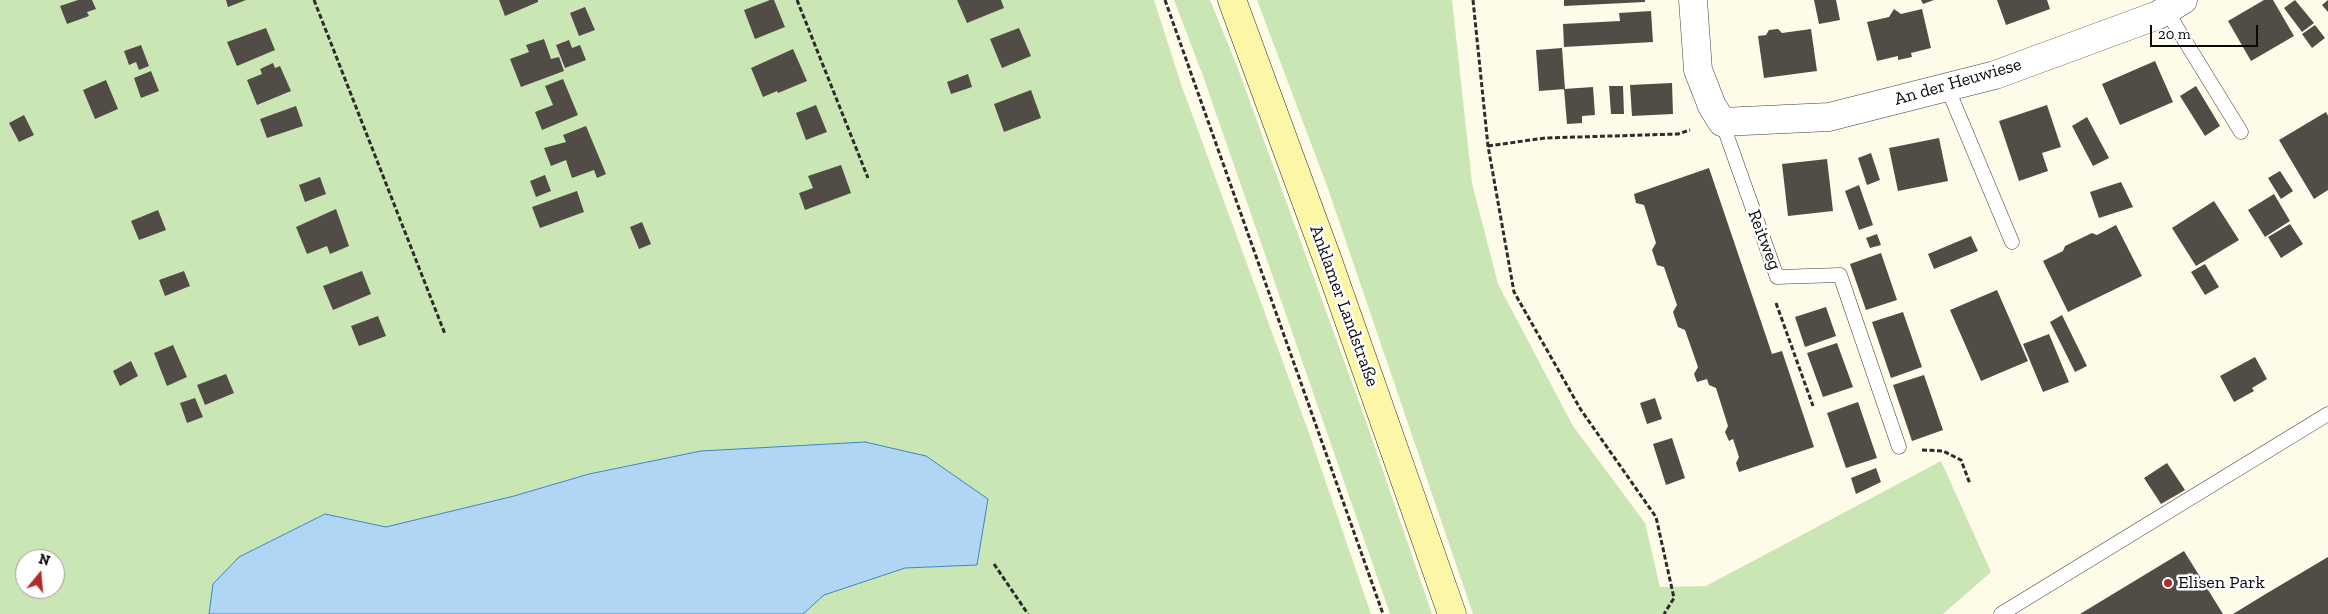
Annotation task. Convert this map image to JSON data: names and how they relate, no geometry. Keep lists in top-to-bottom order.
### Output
{
  "streets": {
    "main road": ["Anklamer Landstraße"],
    "street": ["An der Heuwiese", "Reitweg"]
  },
  "crossings": [
    ["An der Heuwiese", "Reitweg"]
  ],
  "places": ["Elisen Park"],
  "scale_bar": "20 m",
  "north": "top"
}
